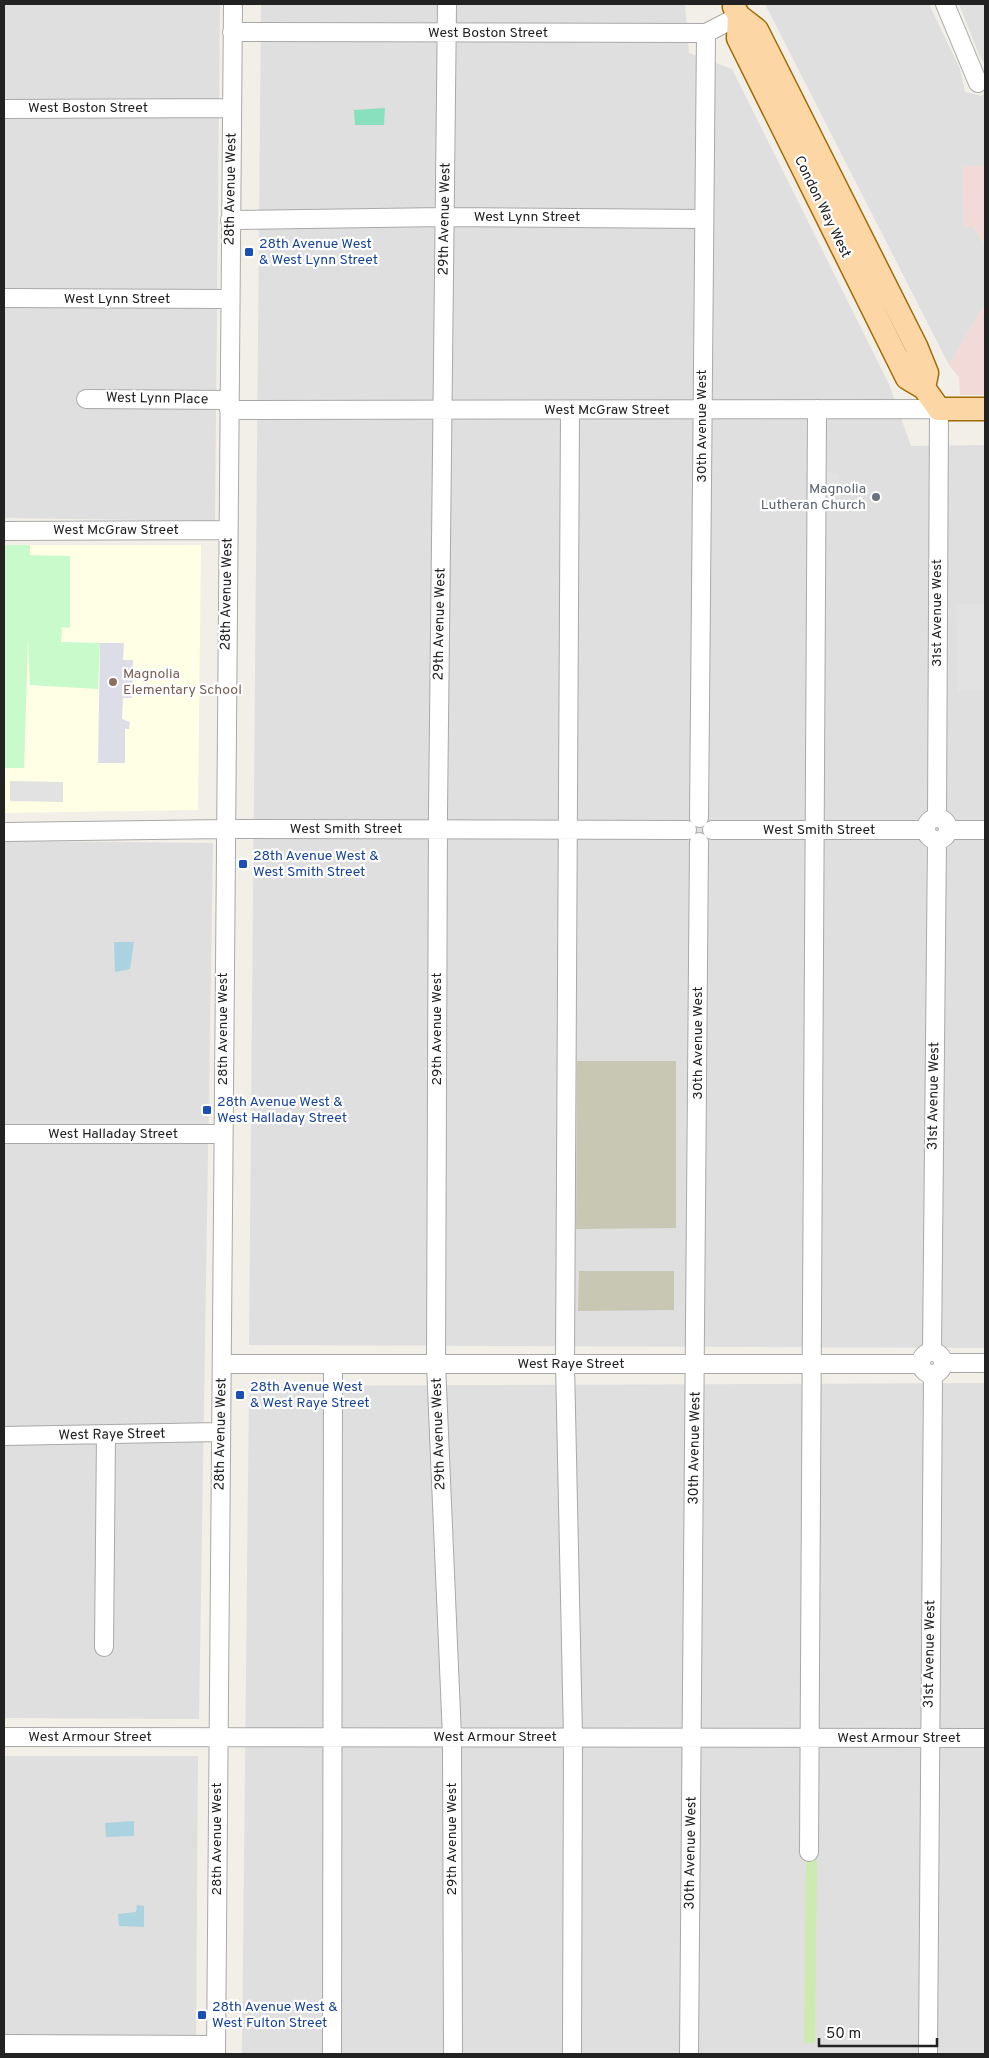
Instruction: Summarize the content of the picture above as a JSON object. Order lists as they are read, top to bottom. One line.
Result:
{"streets":{"main road":["Condon Way West","West McGraw Street"],"street":["West Boston Street","28th Avenue West","West Lynn Street","29th Avenue West","West Lynn Place","30th Avenue West","31st Avenue West","West Smith Street","West Halladay Street","West Raye Street","West Armour Street"]},"crossings":[["West Boston Street","28th Avenue West"],["West Boston Street","Condon Way West"],["West Boston Street","29th Avenue West"],["West Boston Street","30th Avenue West"],["28th Avenue West","West Lynn Street"],["28th Avenue West","West Lynn Place"],["28th Avenue West","West McGraw Street"],["28th Avenue West","West Smith Street"],["28th Avenue West","West Halladay Street"],["28th Avenue West","West Raye Street"],["28th Avenue West","West Armour Street"],["Condon Way West","West McGraw Street"],["Condon Way West","31st Avenue West"],["West Lynn Street","29th Avenue West"],["West Lynn Street","30th Avenue West"],["29th Avenue West","West McGraw Street"],["29th Avenue West","West Smith Street"],["29th Avenue West","West Raye Street"],["29th Avenue West","West Armour Street"],["West Lynn Place","West McGraw Street"],["West McGraw Street","30th Avenue West"],["West McGraw Street","31st Avenue West"],["30th Avenue West","West Smith Street"],["30th Avenue West","West Raye Street"],["30th Avenue West","West Armour Street"],["31st Avenue West","West Smith Street"],["31st Avenue West","West Raye Street"],["31st Avenue West","West Armour Street"]],"places":{"transit":["28th Avenue West & West Lynn Street","28th Avenue West & West Smith Street","28th Avenue West & West Halladay Street","28th Avenue West & West Raye Street","28th Avenue West & West Fulton Street"],"other":["Magnolia Lutheran Church","Magnolia Elementary School"]},"scale_bar":"50 m"}
